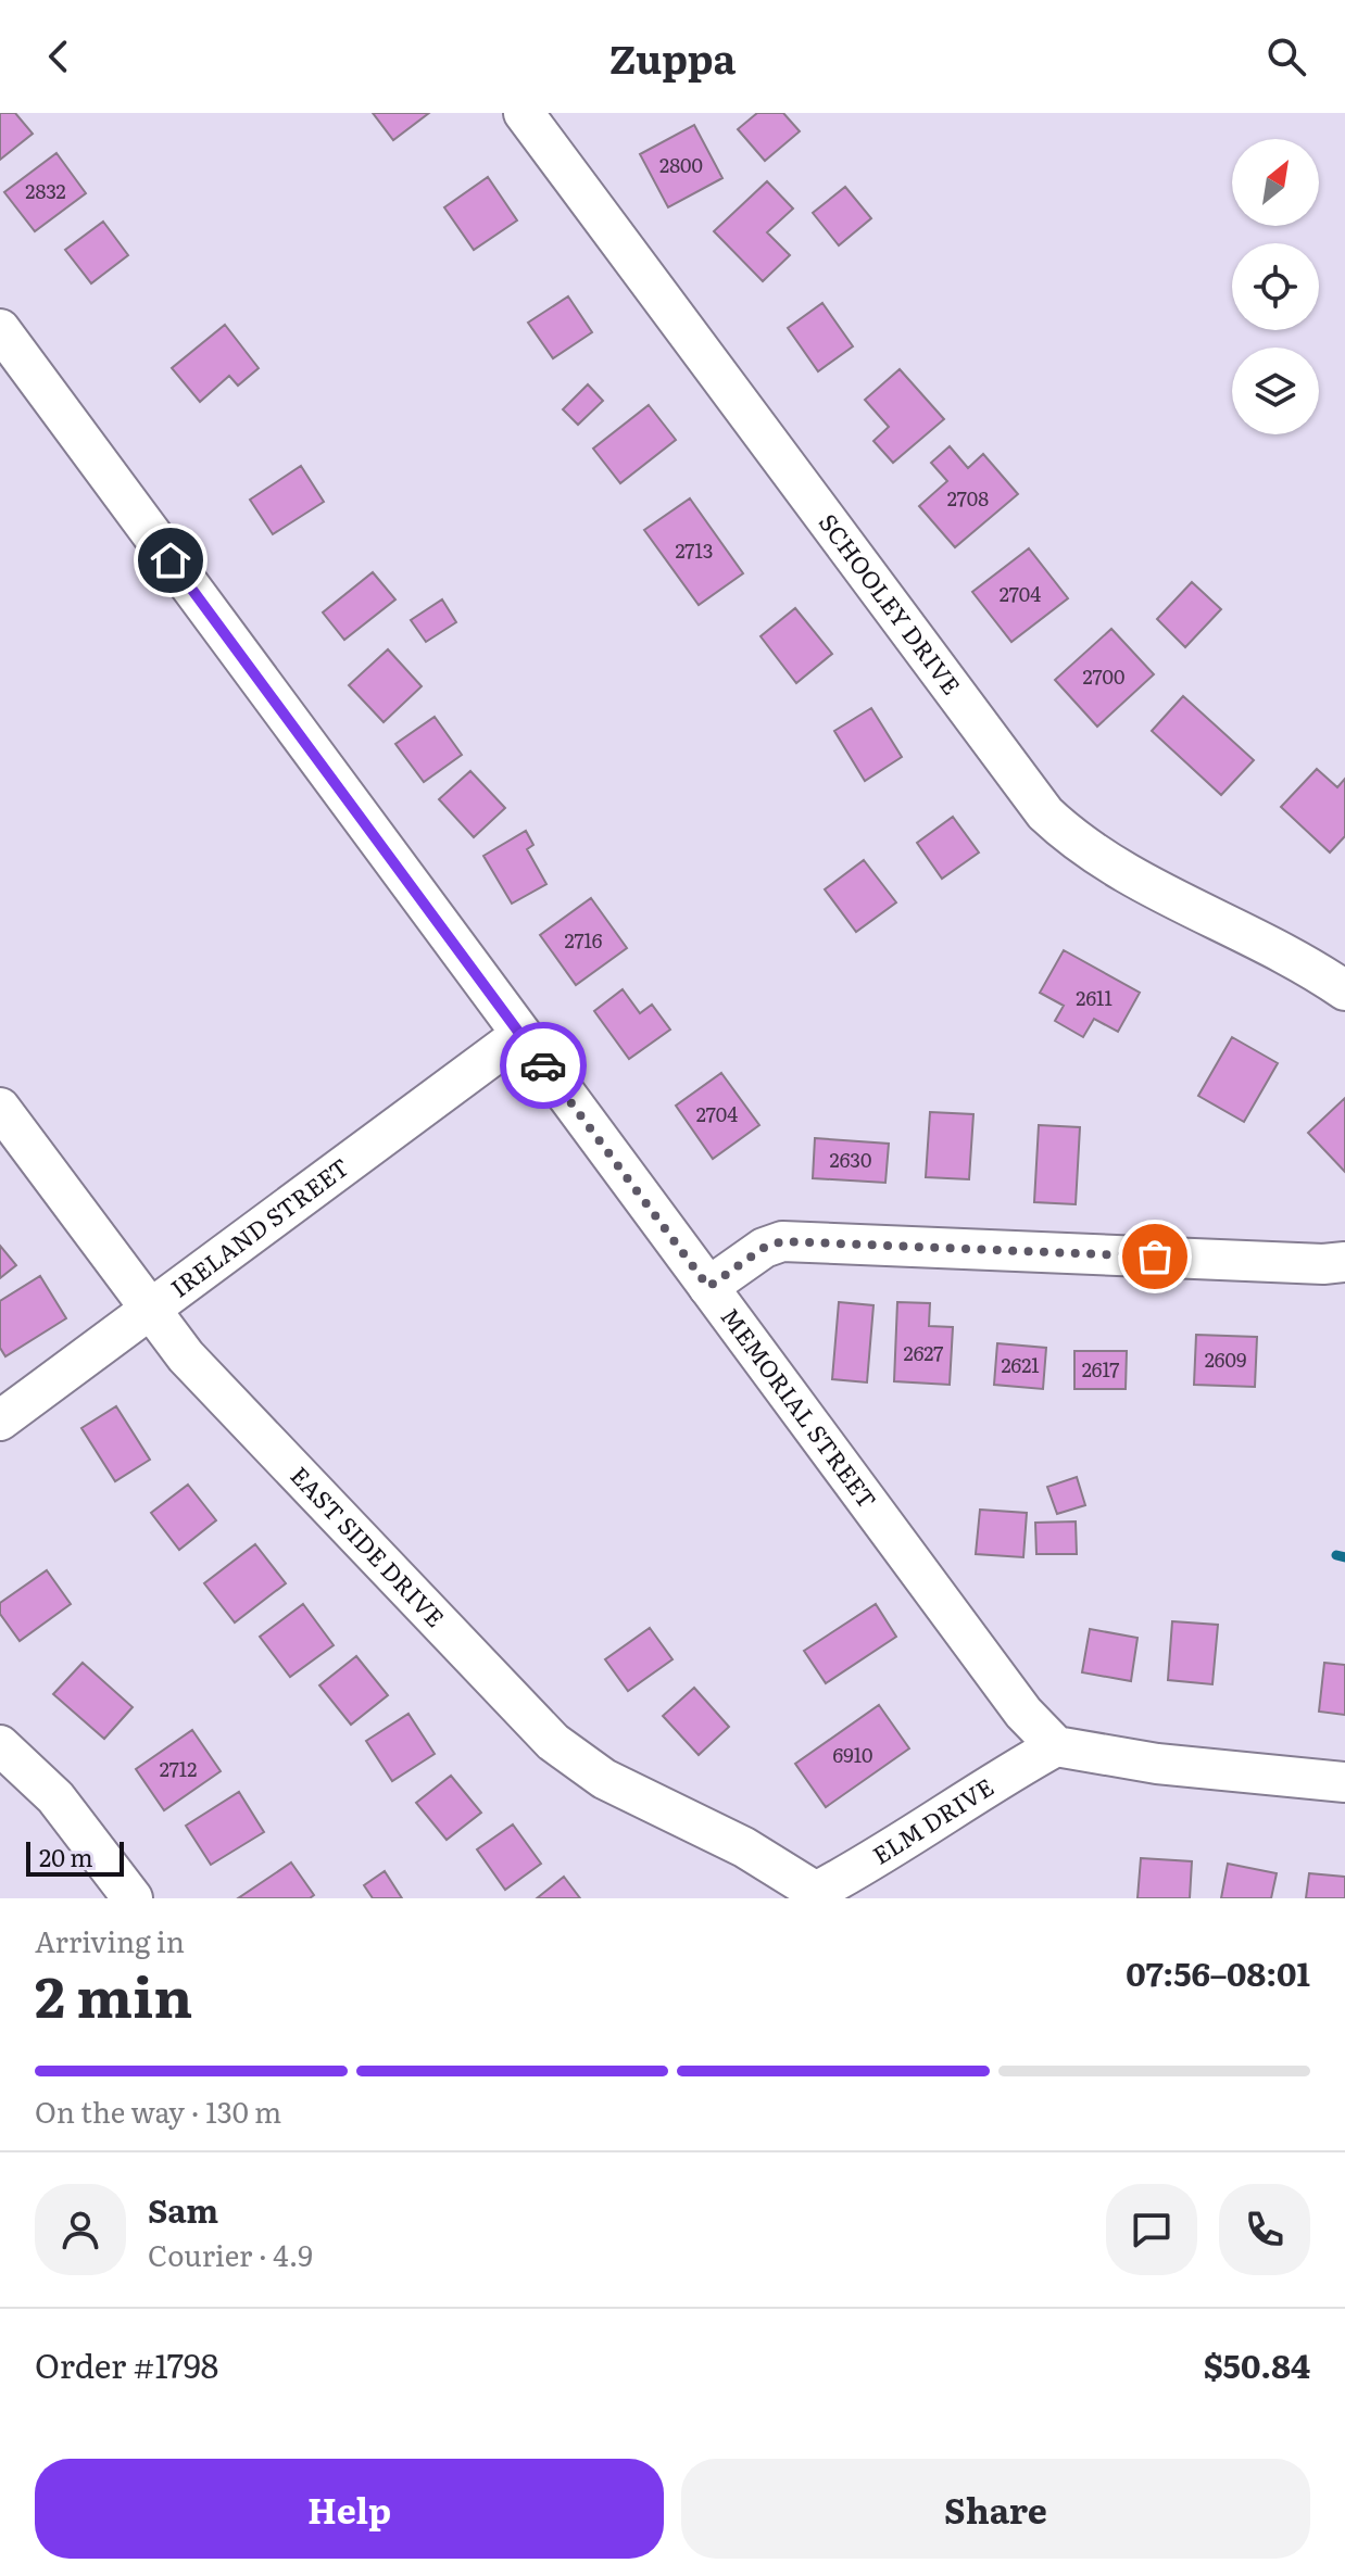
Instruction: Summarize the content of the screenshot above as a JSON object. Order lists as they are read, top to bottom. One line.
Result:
{"streets":{"street":["SCHOOLEY DRIVE","IRELAND STREET","MEMORIAL STREET","EAST SIDE DRIVE","ELM DRIVE"]},"crossings":[["IRELAND STREET","MEMORIAL STREET"],["IRELAND STREET","EAST SIDE DRIVE"],["MEMORIAL STREET","ELM DRIVE"],["EAST SIDE DRIVE","ELM DRIVE"]],"house_numbers":["2800","2832","2708","2713","2704","2700","2716","2611","2704","2630","2627","2609","2621","2617","6910","2712"],"scale_bar":"20 m","north":"top right","page":{"header":"Zuppa","scale":"20 m","heading":["2 min","Arriving in","07:56–08:01"],"panel":["Sam","Courier · 4.9","Order #1798","$50.84"],"bar":"On the way · 130 m","buttons":["Help","Share"]}}
